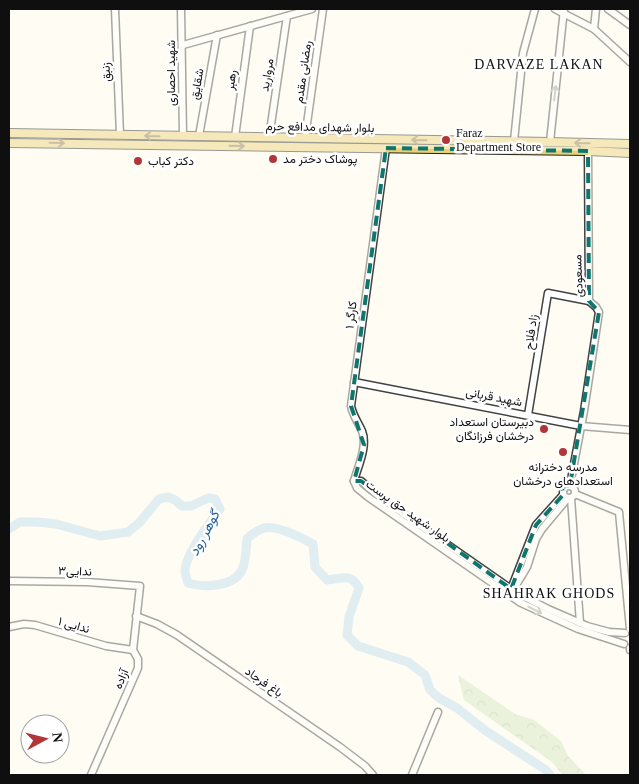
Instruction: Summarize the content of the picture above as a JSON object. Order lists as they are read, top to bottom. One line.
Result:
{"streets":{"main road":["بلوار شهدای مدافع حرم"],"street":["زنبق","رمضانی مقدم","شهید احصاری","مروارید","رهبر","شقایق","مسعودی","کارگر ۱","زاد فلاح","شهید قربانی","بلوار شهید حق پرست","ندایی۳","ندایی ۱","آزاده","باغ فرجاد"]},"crossings":[["زنبق","بلوار شهدای مدافع حرم"],["رمضانی مقدم","بلوار شهدای مدافع حرم"],["شهید احصاری","بلوار شهدای مدافع حرم"],["مروارید","بلوار شهدای مدافع حرم"],["رهبر","بلوار شهدای مدافع حرم"],["شقایق","بلوار شهدای مدافع حرم"],["بلوار شهدای مدافع حرم","مسعودی"],["بلوار شهدای مدافع حرم","کارگر ۱"],["مسعودی","زاد فلاح"],["مسعودی","شهید قربانی"],["کارگر ۱","شهید قربانی"],["کارگر ۱","بلوار شهید حق پرست"],["زاد فلاح","شهید قربانی"],["ندایی۳","آزاده"],["ندایی ۱","آزاده"],["آزاده","باغ فرجاد"]],"districts":["DARVAZE LAKAN","SHAHRAK GHODS"],"water":["گوهر رود"],"places":["Faraz Department Store","پوشاک دختر مد","دکتر کباب","دبیرستان استعداد درخشان فرزانگان","مدرسه دخترانه استعدادهای درخشان"],"north":"right"}
